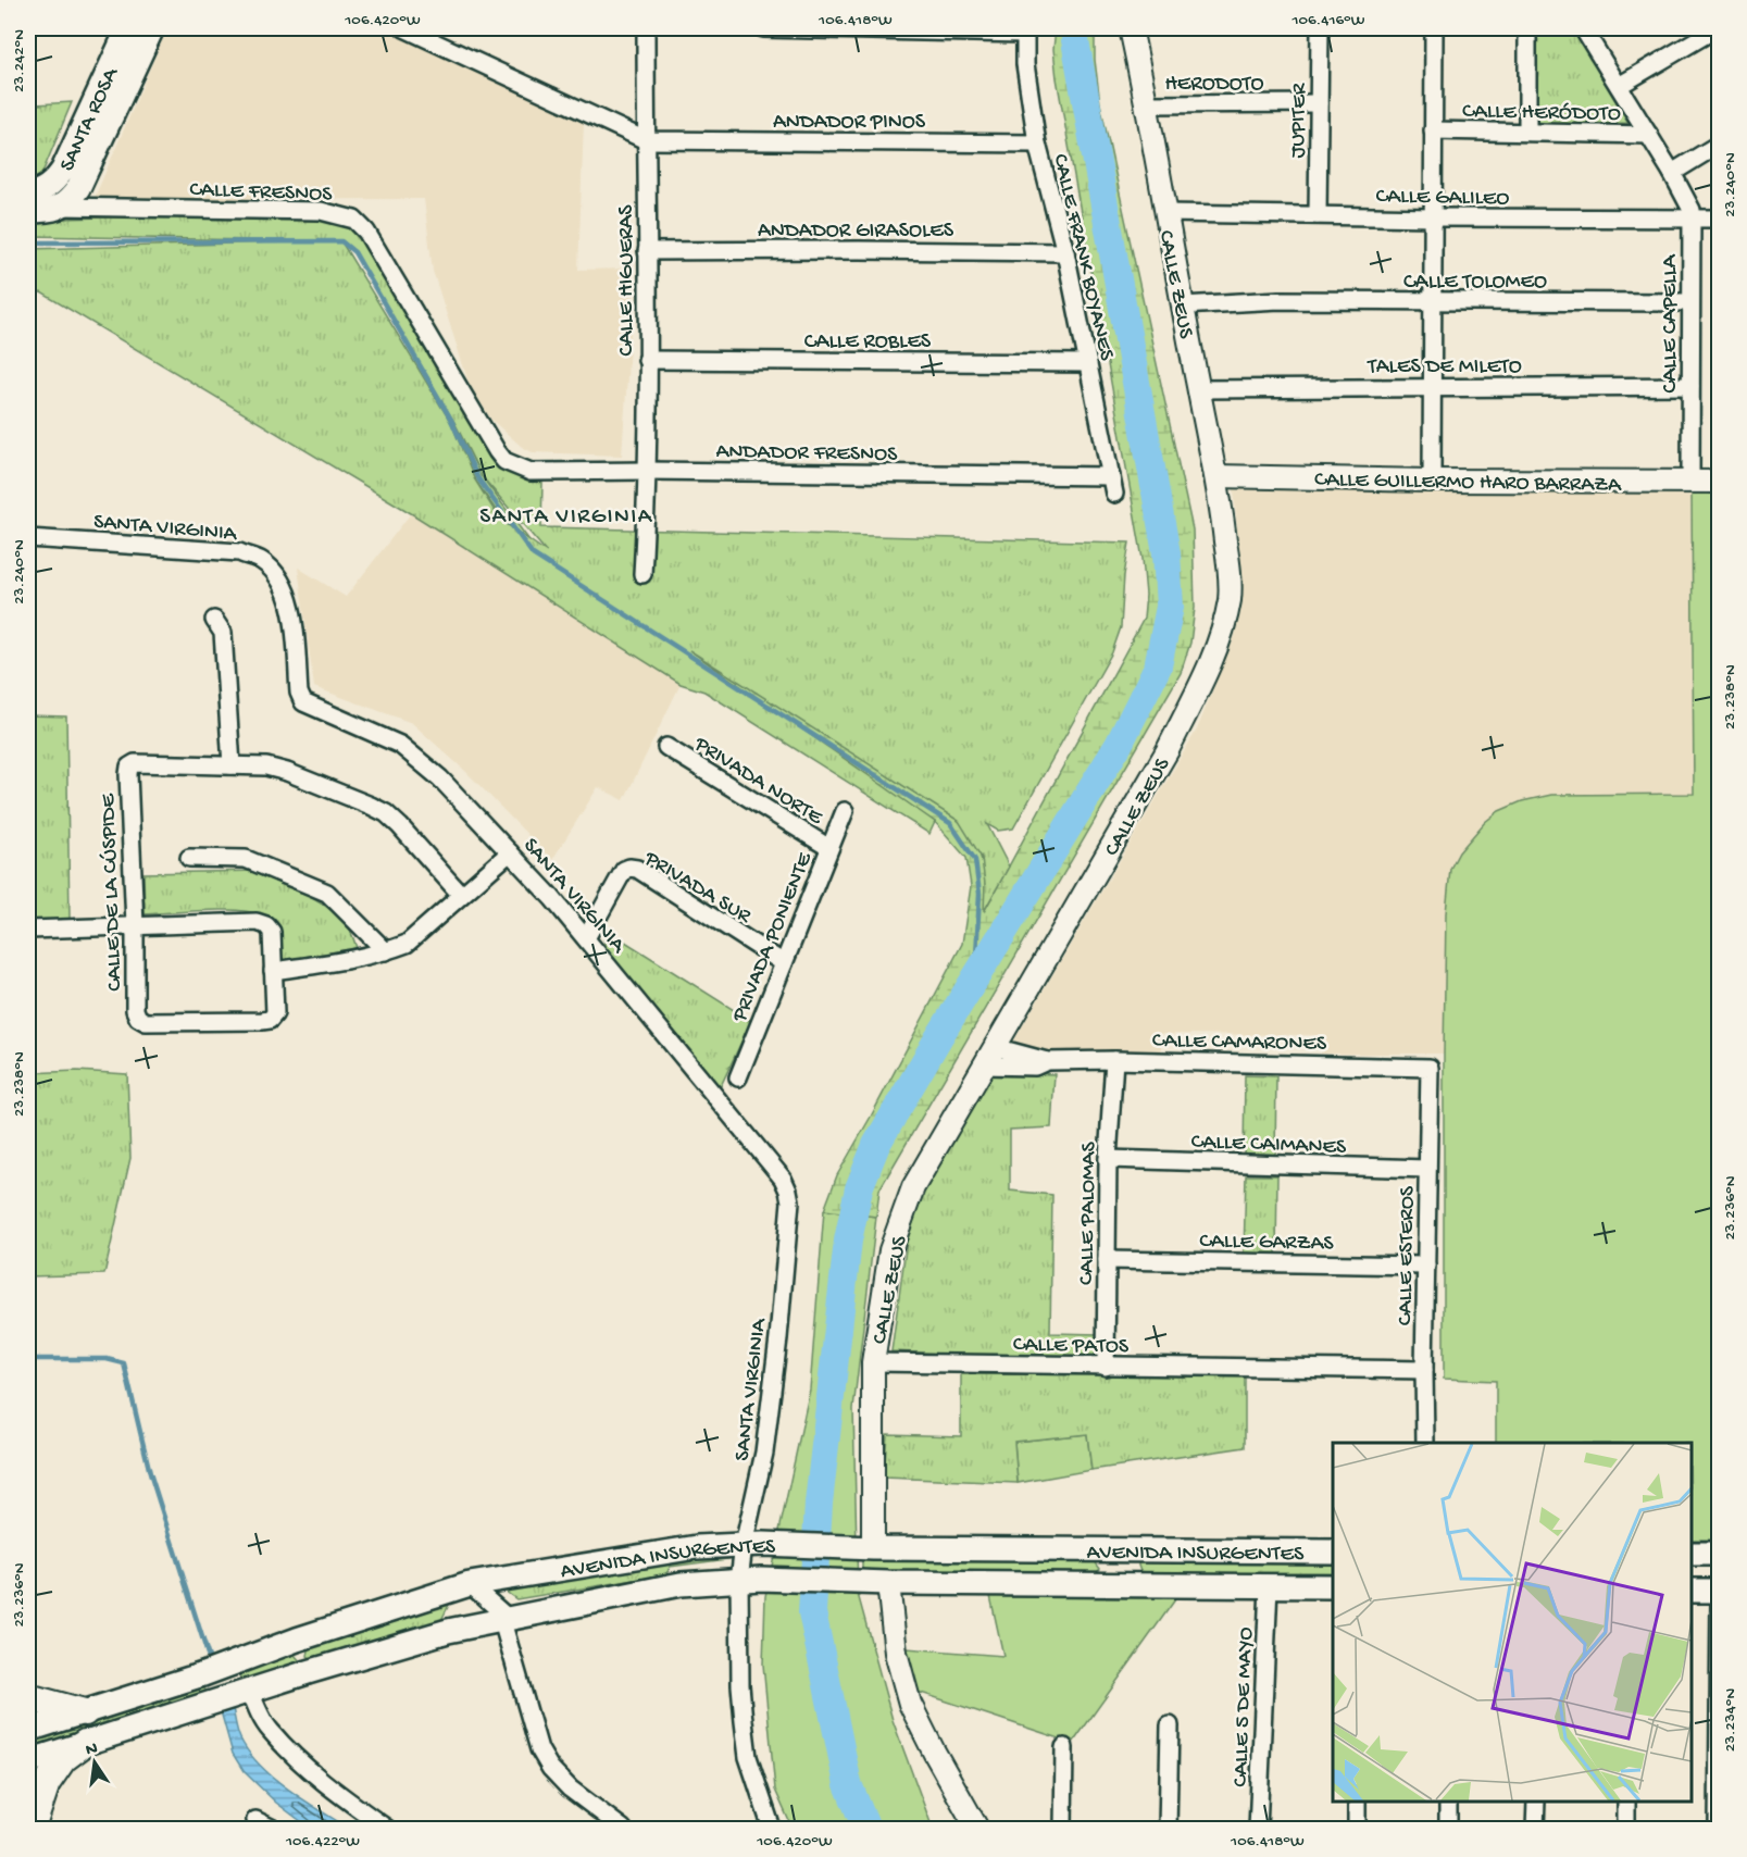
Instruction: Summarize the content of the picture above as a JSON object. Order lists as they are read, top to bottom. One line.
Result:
{"streets":{"main road":["SANTA ROSA","AVENIDA INSURGENTES"],"street":["HERODOTO","CALLE HERÓDOTO","ANDADOR PINOS","JUPITER","CALLE FRESNOS","CALLE GALILEO","ANDADOR GIRASOLES","CALLE FRANK BOYANES","CALLE TOLOMEO","CALLE HIGUERAS","CALLE ZEUS","CALLE CAPELLA","CALLE ROBLES","TALES DE MILETO","ANDADOR FRESNOS","CALLE GUILLERMO HARO BARRAZA","SANTA VIRGINIA","PRIVADA NORTE","PRIVADA SUR","CALLE DE LA CÚSPIDE","PRIVADA PONIENTE","CALLE CAMARONES","CALLE CAIMANES","CALLE PALOMAS","CALLE GARZAS","CALLE ESTEROS","CALLE PATOS","CALLE 5 DE MAYO"]},"crossings":[["HERODOTO","JUPITER"],["HERODOTO","CALLE ZEUS"],["CALLE HERÓDOTO","CALLE CAPELLA"],["ANDADOR PINOS","CALLE FRANK BOYANES"],["ANDADOR PINOS","CALLE HIGUERAS"],["JUPITER","CALLE GALILEO"],["CALLE FRESNOS","ANDADOR FRESNOS"],["CALLE GALILEO","CALLE ZEUS"],["CALLE GALILEO","CALLE CAPELLA"],["ANDADOR GIRASOLES","CALLE FRANK BOYANES"],["ANDADOR GIRASOLES","CALLE HIGUERAS"],["CALLE FRANK BOYANES","CALLE ROBLES"],["CALLE FRANK BOYANES","ANDADOR FRESNOS"],["CALLE TOLOMEO","CALLE ZEUS"],["CALLE TOLOMEO","CALLE CAPELLA"],["CALLE HIGUERAS","CALLE ROBLES"],["CALLE HIGUERAS","ANDADOR FRESNOS"],["CALLE ZEUS","TALES DE MILETO"],["CALLE ZEUS","CALLE GUILLERMO HARO BARRAZA"],["CALLE ZEUS","CALLE CAMARONES"],["CALLE ZEUS","CALLE PATOS"],["CALLE ZEUS","AVENIDA INSURGENTES"],["CALLE CAPELLA","TALES DE MILETO"],["CALLE CAPELLA","CALLE GUILLERMO HARO BARRAZA"],["SANTA VIRGINIA","PRIVADA SUR"],["SANTA VIRGINIA","AVENIDA INSURGENTES"],["PRIVADA NORTE","PRIVADA PONIENTE"],["PRIVADA SUR","PRIVADA PONIENTE"],["CALLE CAMARONES","CALLE PALOMAS"],["CALLE CAMARONES","CALLE ESTEROS"],["CALLE CAIMANES","CALLE PALOMAS"],["CALLE CAIMANES","CALLE ESTEROS"],["CALLE PALOMAS","CALLE GARZAS"],["CALLE PALOMAS","CALLE PATOS"],["CALLE GARZAS","CALLE ESTEROS"],["CALLE ESTEROS","CALLE PATOS"],["AVENIDA INSURGENTES","CALLE 5 DE MAYO"]],"districts":["SANTA VIRGINIA"],"north":"top","coordinates":["106.420°W","106.418°W","106.416°W","23.242°N","23.240°N","23.238°N","23.236°N","23.234°N","106.422°W"]}
